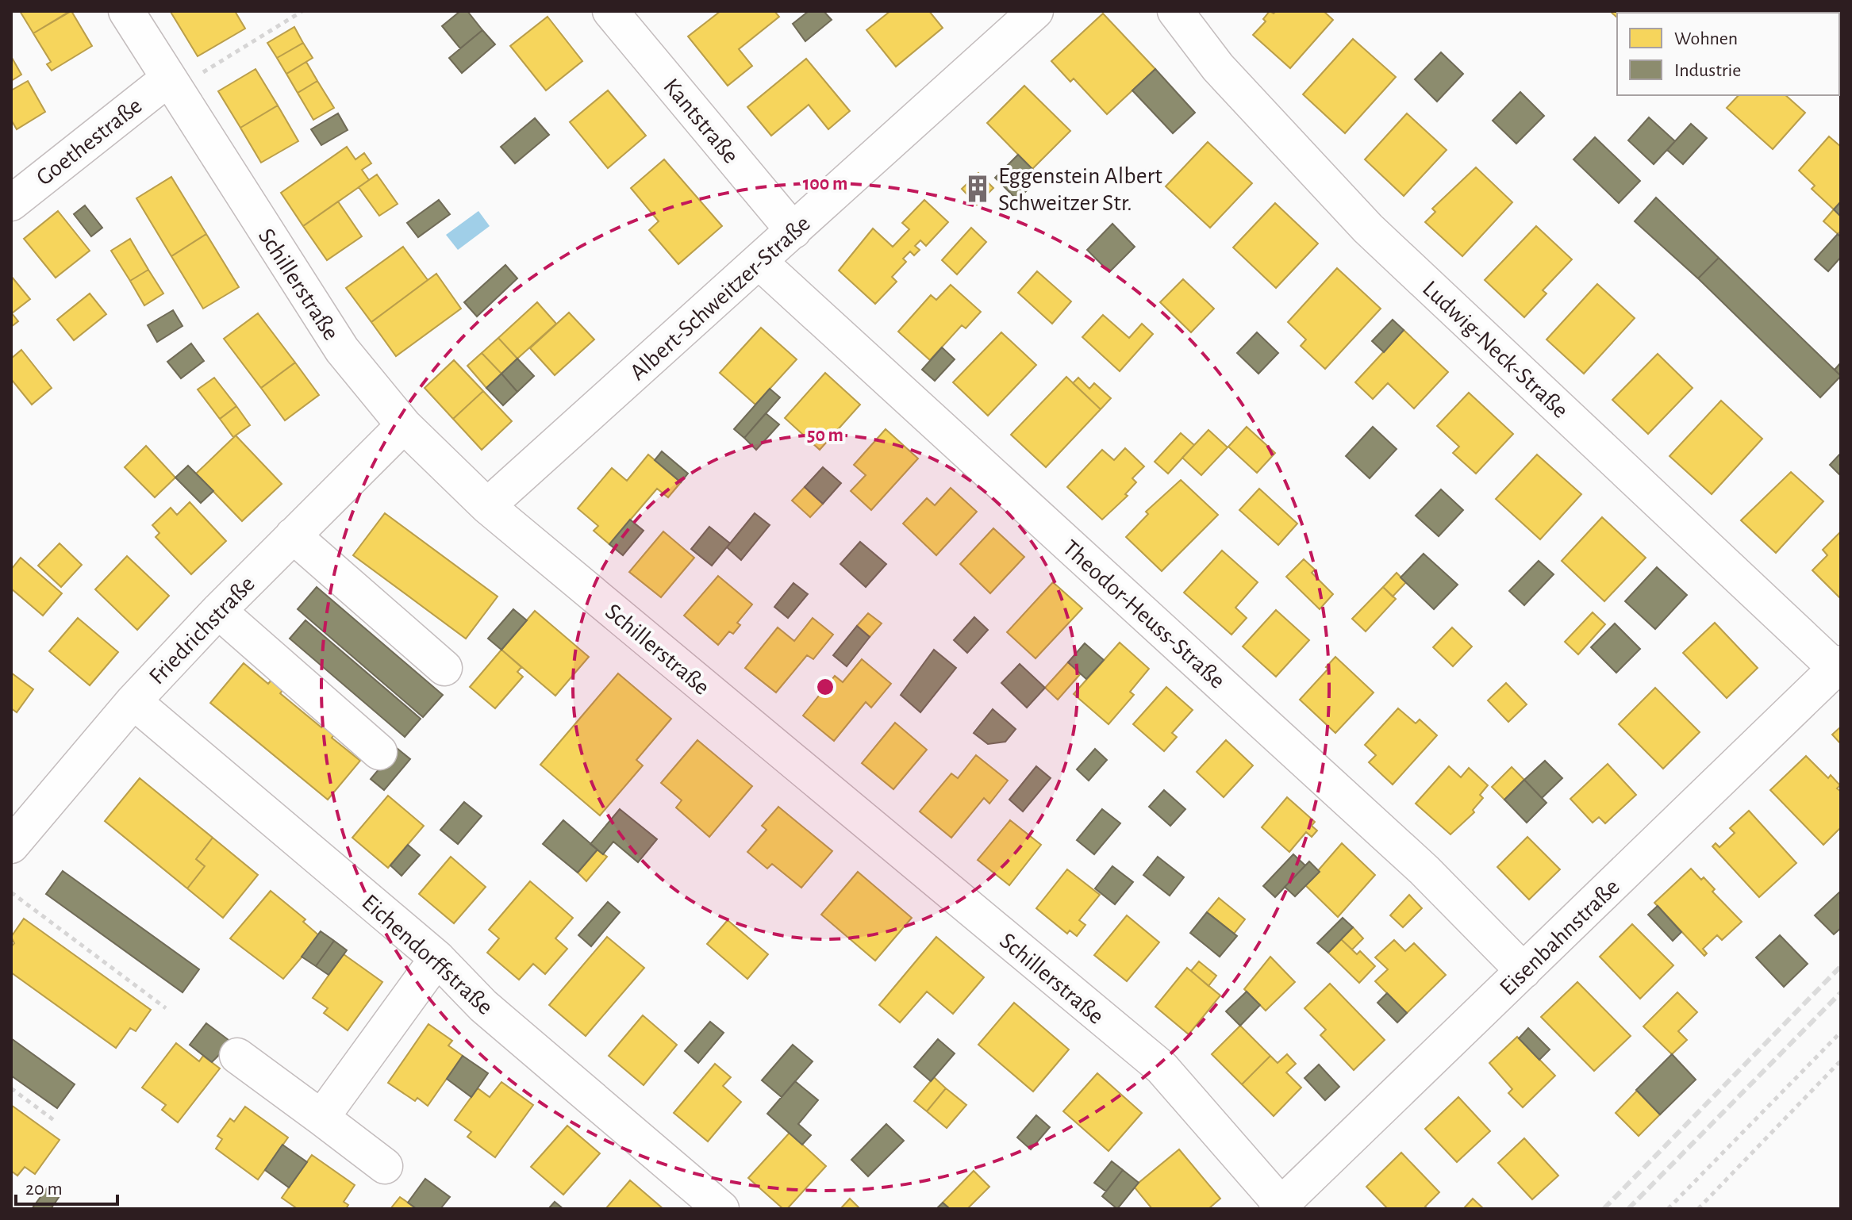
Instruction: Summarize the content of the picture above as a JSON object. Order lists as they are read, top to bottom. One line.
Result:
{"streets":{"street":["Kantstraße","Goethestraße","Schillerstraße","Albert-Schweitzer-Straße","Ludwig-Neck-Straße","Theodor-Heuss-Straße","Friedrichstraße","Eisenbahnstraße","Eichendorffstraße"]},"crossings":[["Kantstraße","Albert-Schweitzer-Straße"],["Goethestraße","Schillerstraße"],["Schillerstraße","Albert-Schweitzer-Straße"],["Schillerstraße","Friedrichstraße"],["Schillerstraße","Eisenbahnstraße"],["Albert-Schweitzer-Straße","Theodor-Heuss-Straße"],["Ludwig-Neck-Straße","Eisenbahnstraße"],["Theodor-Heuss-Straße","Eisenbahnstraße"],["Friedrichstraße","Eichendorffstraße"]],"places":{"building":["Eggenstein Albert Schweitzer Str."]},"legend":["Wohnen","Industrie"],"scale_bar":"20 m","rings":["100 m","50 m"]}
